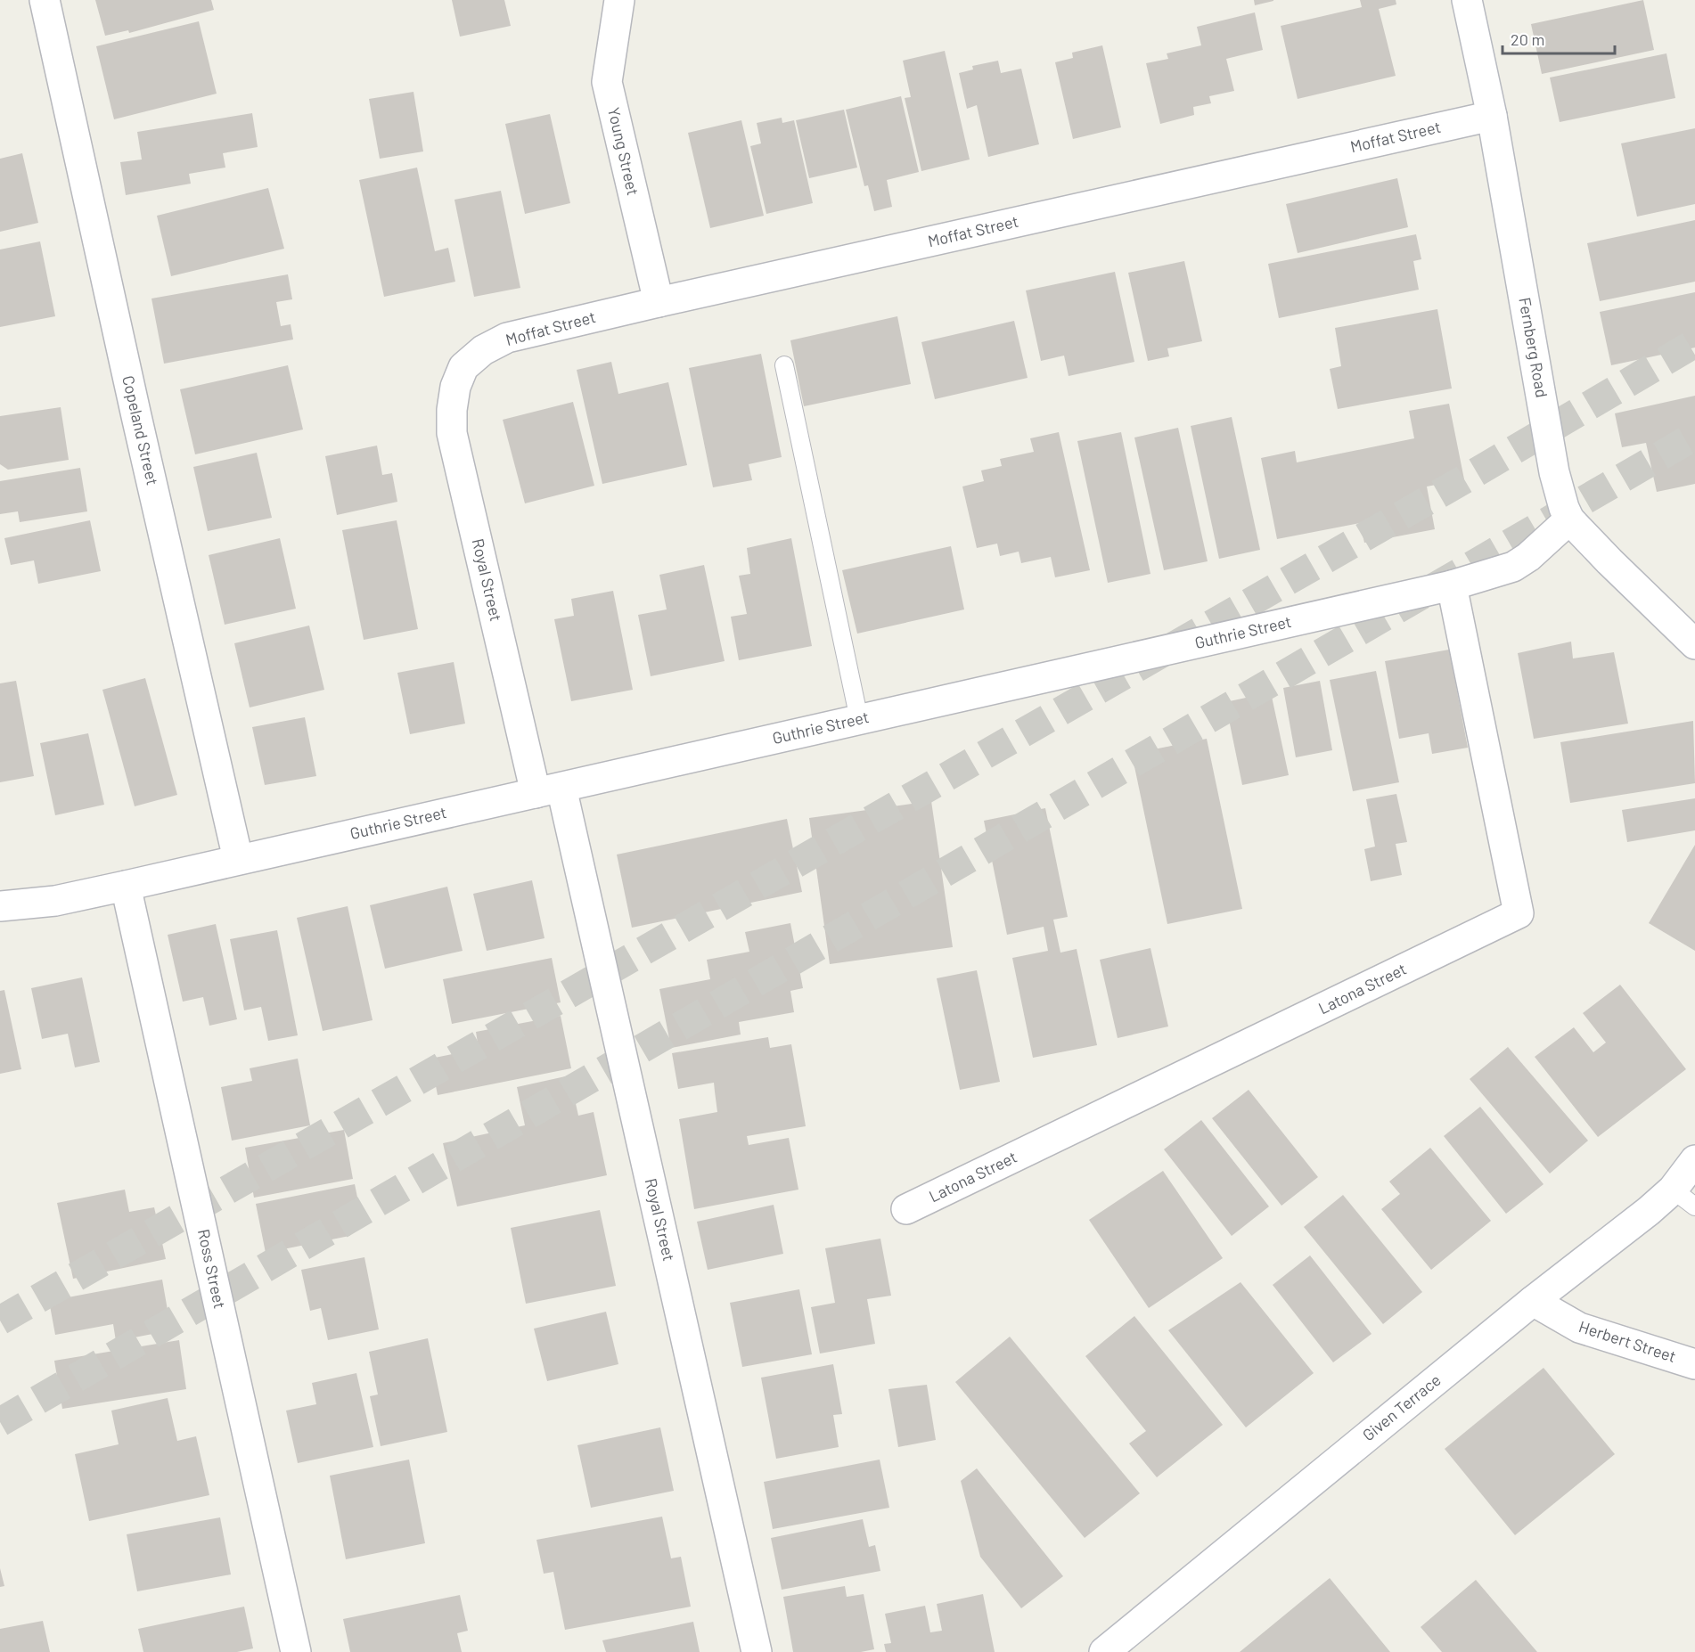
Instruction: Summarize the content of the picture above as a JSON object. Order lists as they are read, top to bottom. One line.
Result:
{"streets":{"street":["Moffat Street","Young Street","Fernberg Road","Copeland Street","Royal Street","Guthrie Street","Latona Street","Ross Street","Herbert Street","Given Terrace"]},"crossings":[["Moffat Street","Young Street"],["Moffat Street","Fernberg Road"],["Moffat Street","Royal Street"],["Fernberg Road","Guthrie Street"],["Copeland Street","Guthrie Street"],["Royal Street","Guthrie Street"],["Guthrie Street","Latona Street"],["Guthrie Street","Ross Street"],["Herbert Street","Given Terrace"]],"scale_bar":"20 m"}
